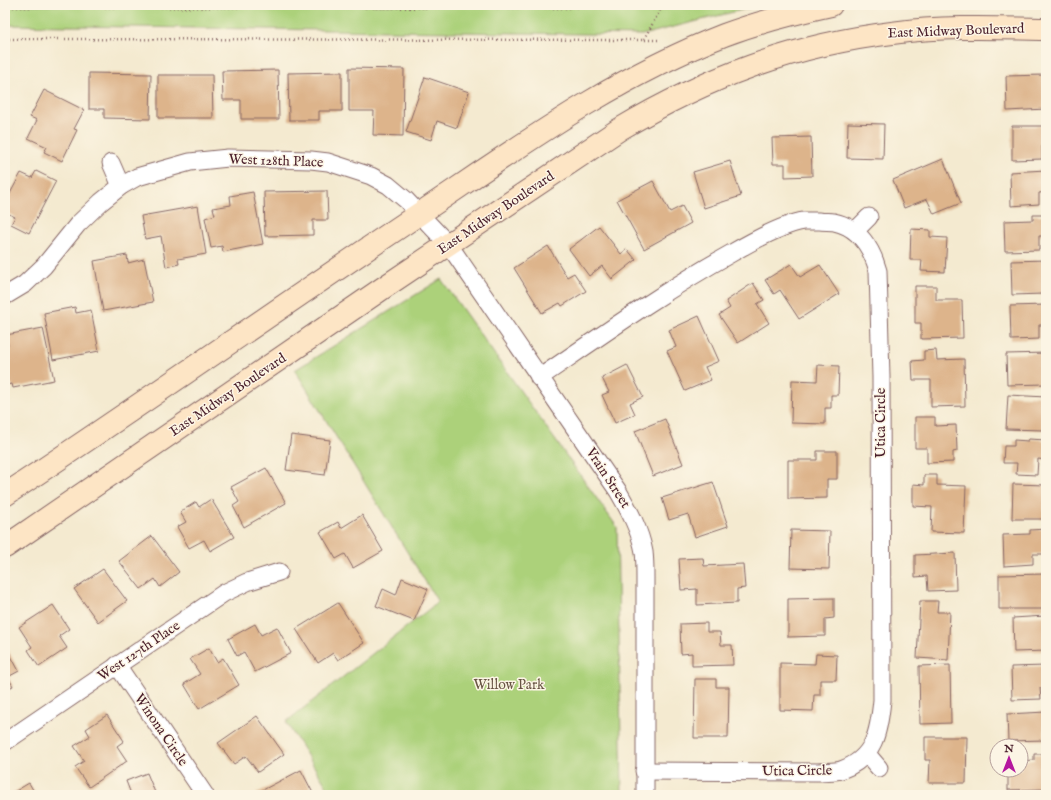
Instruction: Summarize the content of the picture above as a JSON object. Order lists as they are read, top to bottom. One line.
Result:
{"streets":{"main road":["East Midway Boulevard"],"street":["West 128th Place","Utica Circle","Vrain Street","West 127th Place","Winona Circle"]},"crossings":[["East Midway Boulevard","Vrain Street"],["West 128th Place","Vrain Street"],["Utica Circle","Vrain Street"],["West 127th Place","Winona Circle"]],"parks":["Willow Park"],"north":"top"}
